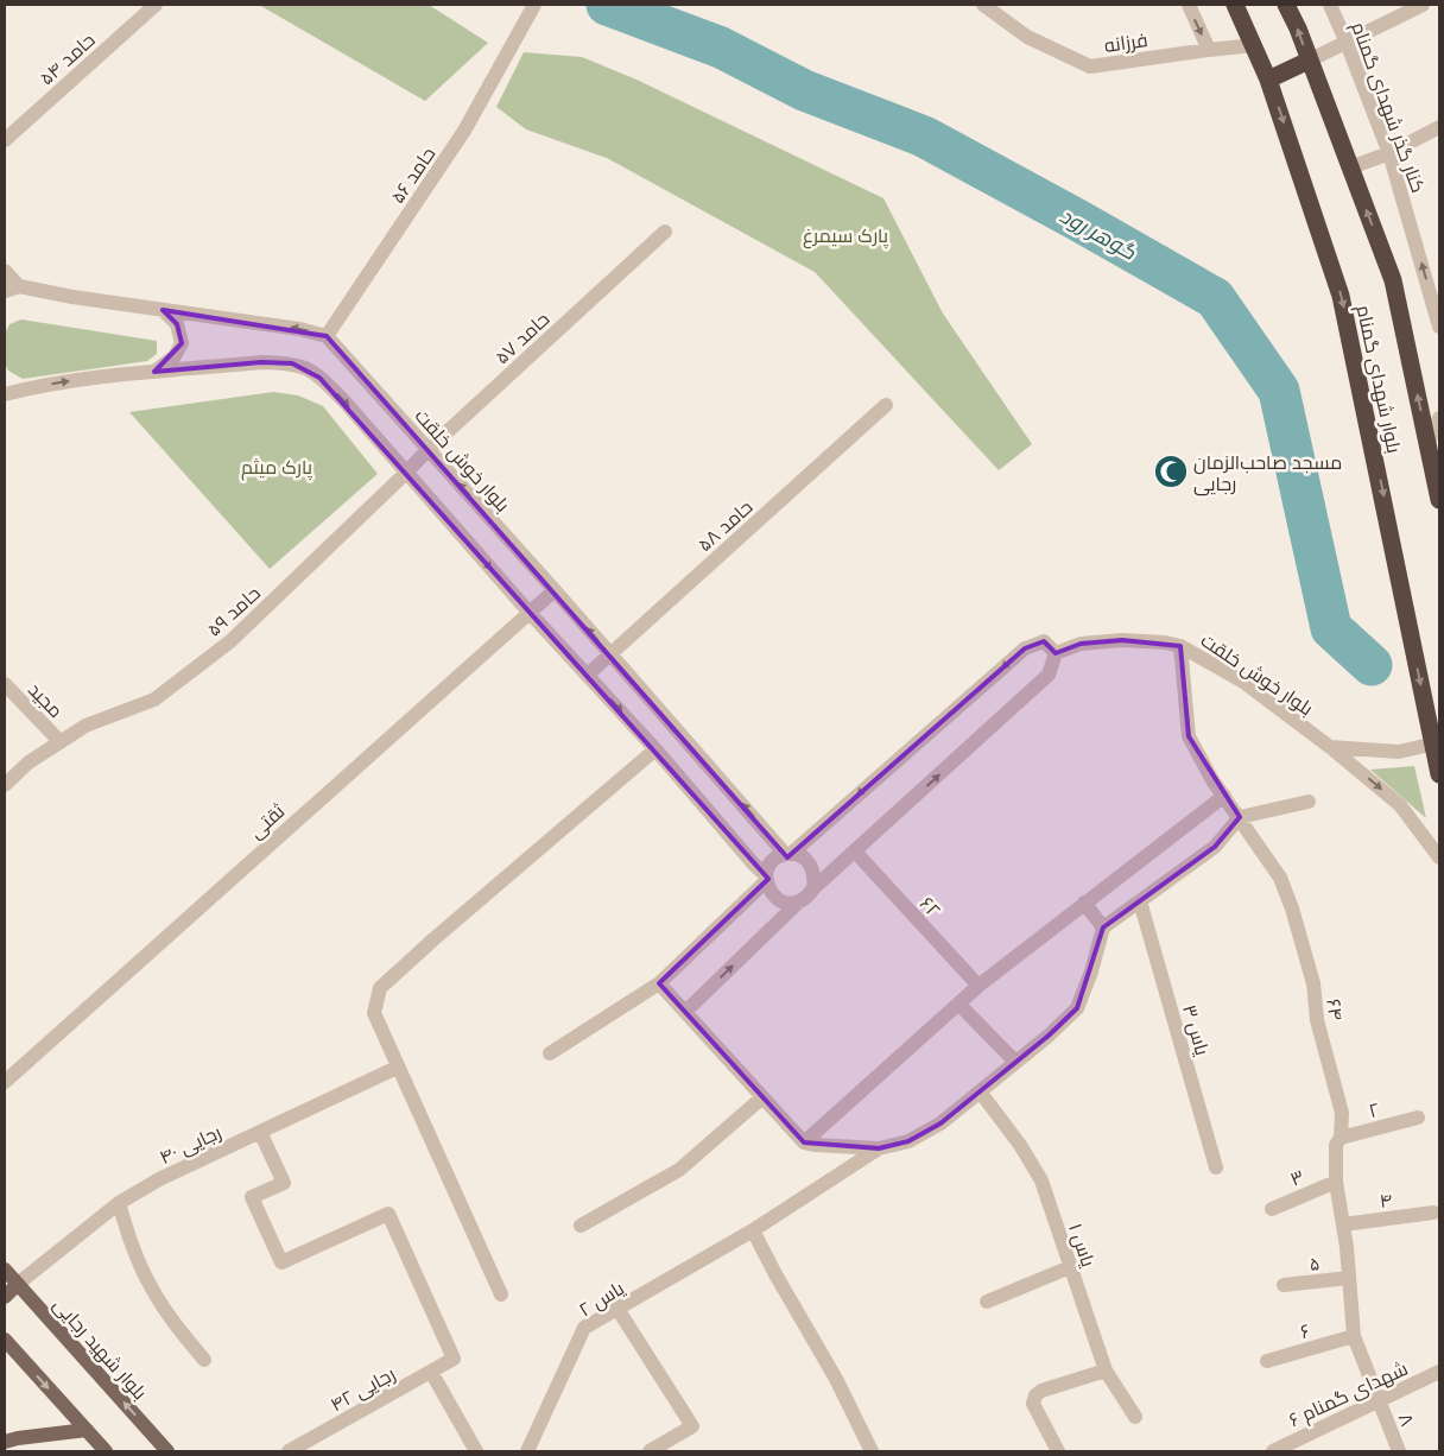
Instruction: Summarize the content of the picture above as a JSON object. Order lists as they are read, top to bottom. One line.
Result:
{"streets":{"highway":["بلوار شهدای گمنام"],"main road":["بلوار شهید رجایی"],"street":["فرزانه","حامد ۵۴","کنار گذر شهدای گمنام","حامد ۵۶","حامد ۵۷","بلوار خوش خلقت","حامد ۵۸","حامد ۵۹","مجید","ثقتی","۶۲","۶۴","یاس ۳","۲","رجایی ۴۰","۳","۴","یاس ۱","۵","یاس ۲","۶","رجایی ۴۲","شهدای گمنام ۶","۸"]},"crossings":[["فرزانه","بلوار شهدای گمنام"],["حامد ۵۶","بلوار خوش خلقت"],["حامد ۵۷","بلوار خوش خلقت"],["حامد ۵۷","حامد ۵۹"],["بلوار خوش خلقت","حامد ۵۸"],["بلوار خوش خلقت","ثقتی"],["بلوار خوش خلقت","۶۴"],["حامد ۵۹","مجید"],["۶۴","۲"],["۶۴","۳"],["۶۴","۴"],["۶۴","۵"],["۶۴","۶"],["۶۴","شهدای گمنام ۶"],["۶۴","۸"],["رجایی ۴۰","بلوار شهید رجایی"],["رجایی ۴۰","رجایی ۴۲"],["شهدای گمنام ۶","۸"]],"one_way":["کنار گذر شهدای گمنام"],"water":["گوهر رود"],"parks":["پارک سیمرغ","پارک میثم"],"places":{"mosque":["مسجد صاحب‌الزمان رجایی"]}}
